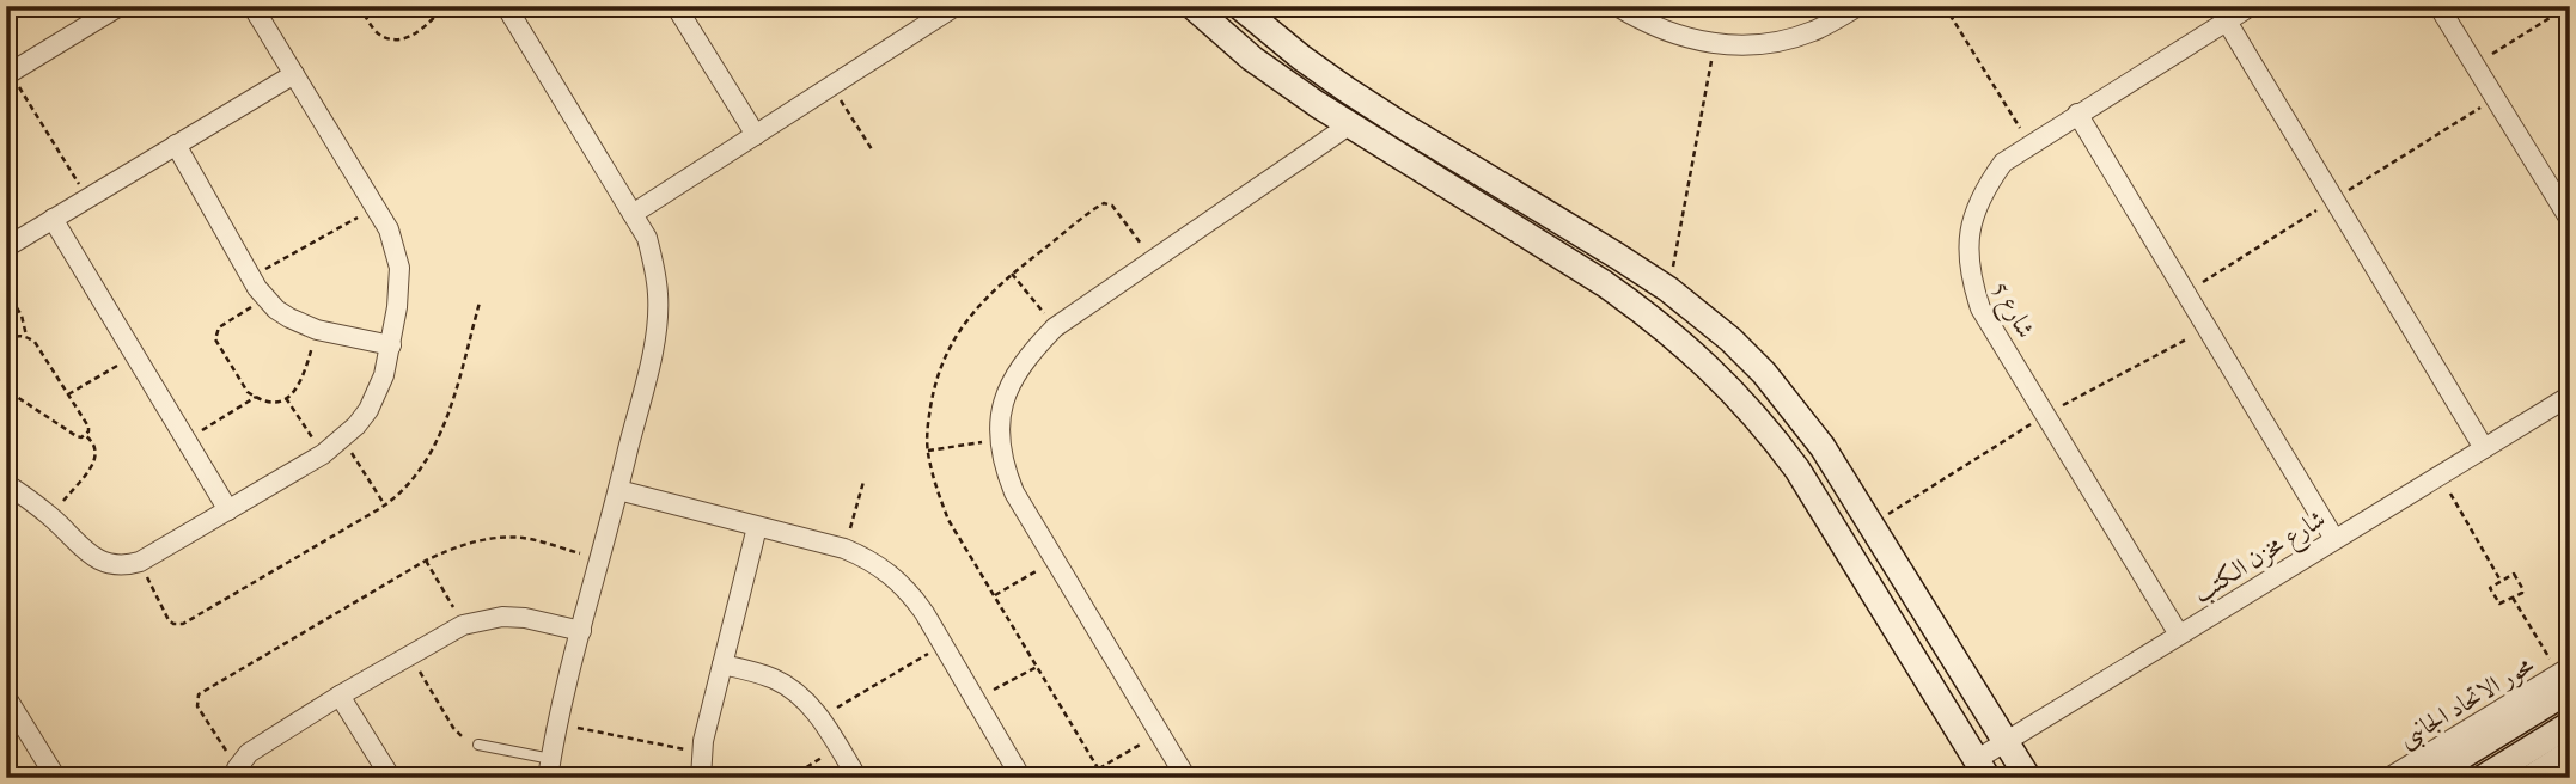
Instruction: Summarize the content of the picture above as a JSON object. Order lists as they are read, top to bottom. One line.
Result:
{"streets":{"street":["شارع 5","شارع مخزن الكتب","محور الاتحاد الجانبى"]},"crossings":[["شارع 5","شارع مخزن الكتب"]]}
